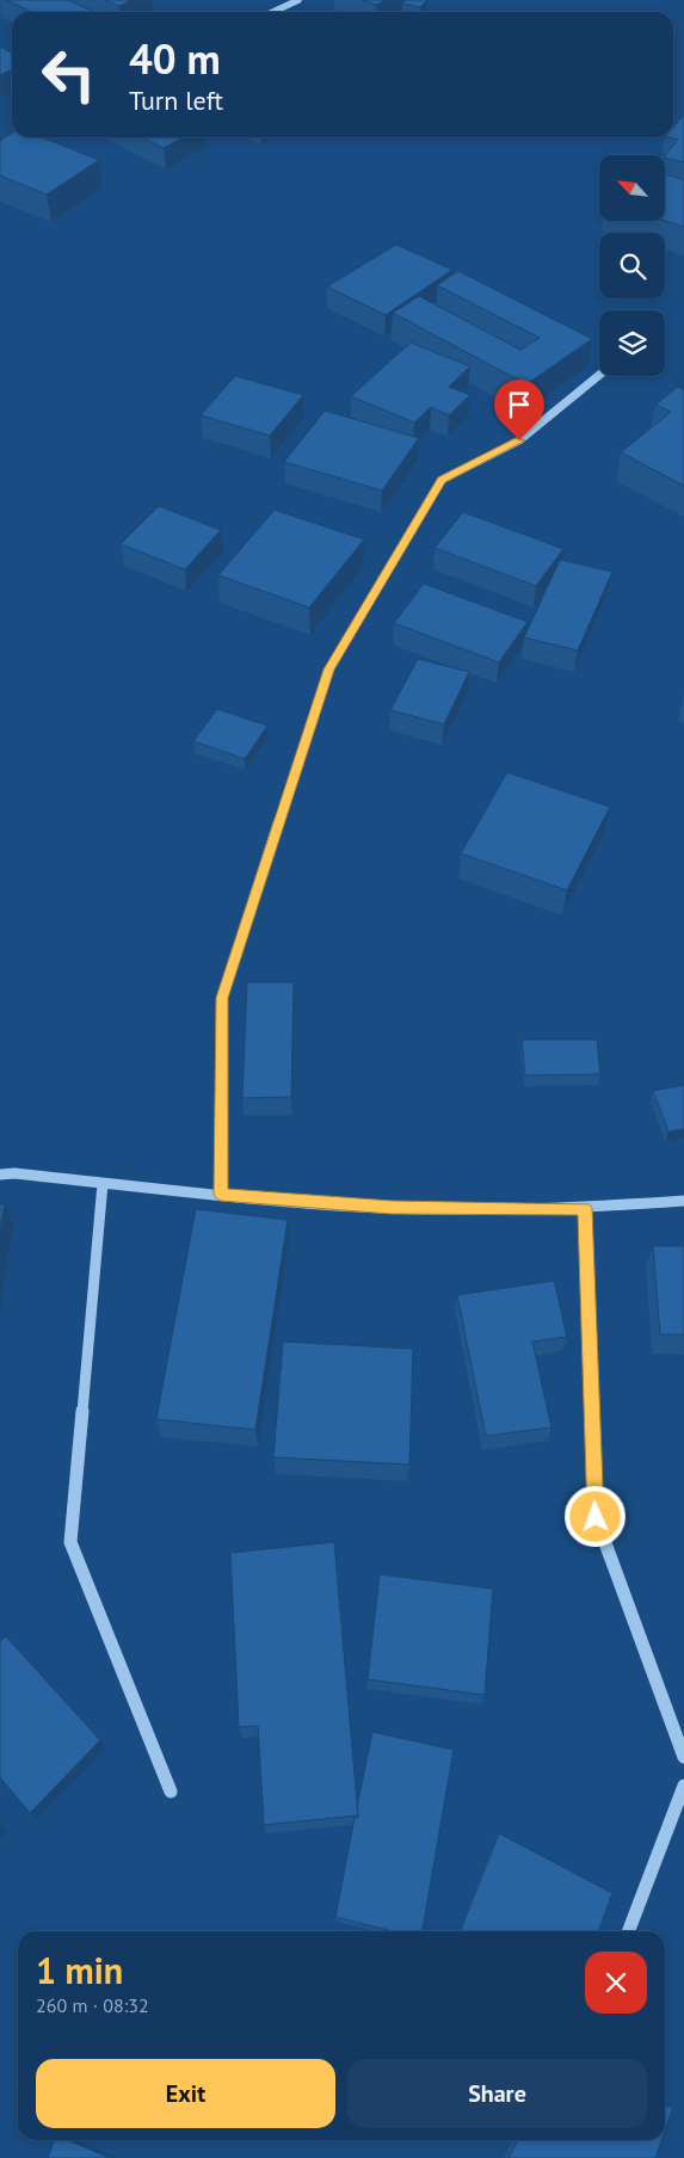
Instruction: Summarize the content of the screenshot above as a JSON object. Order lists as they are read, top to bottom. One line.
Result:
{"north":"top left","page":{"turn":["40 m","Turn left"],"heading":["1 min","260 m · 08:32"],"buttons":["Exit","Share"]}}
